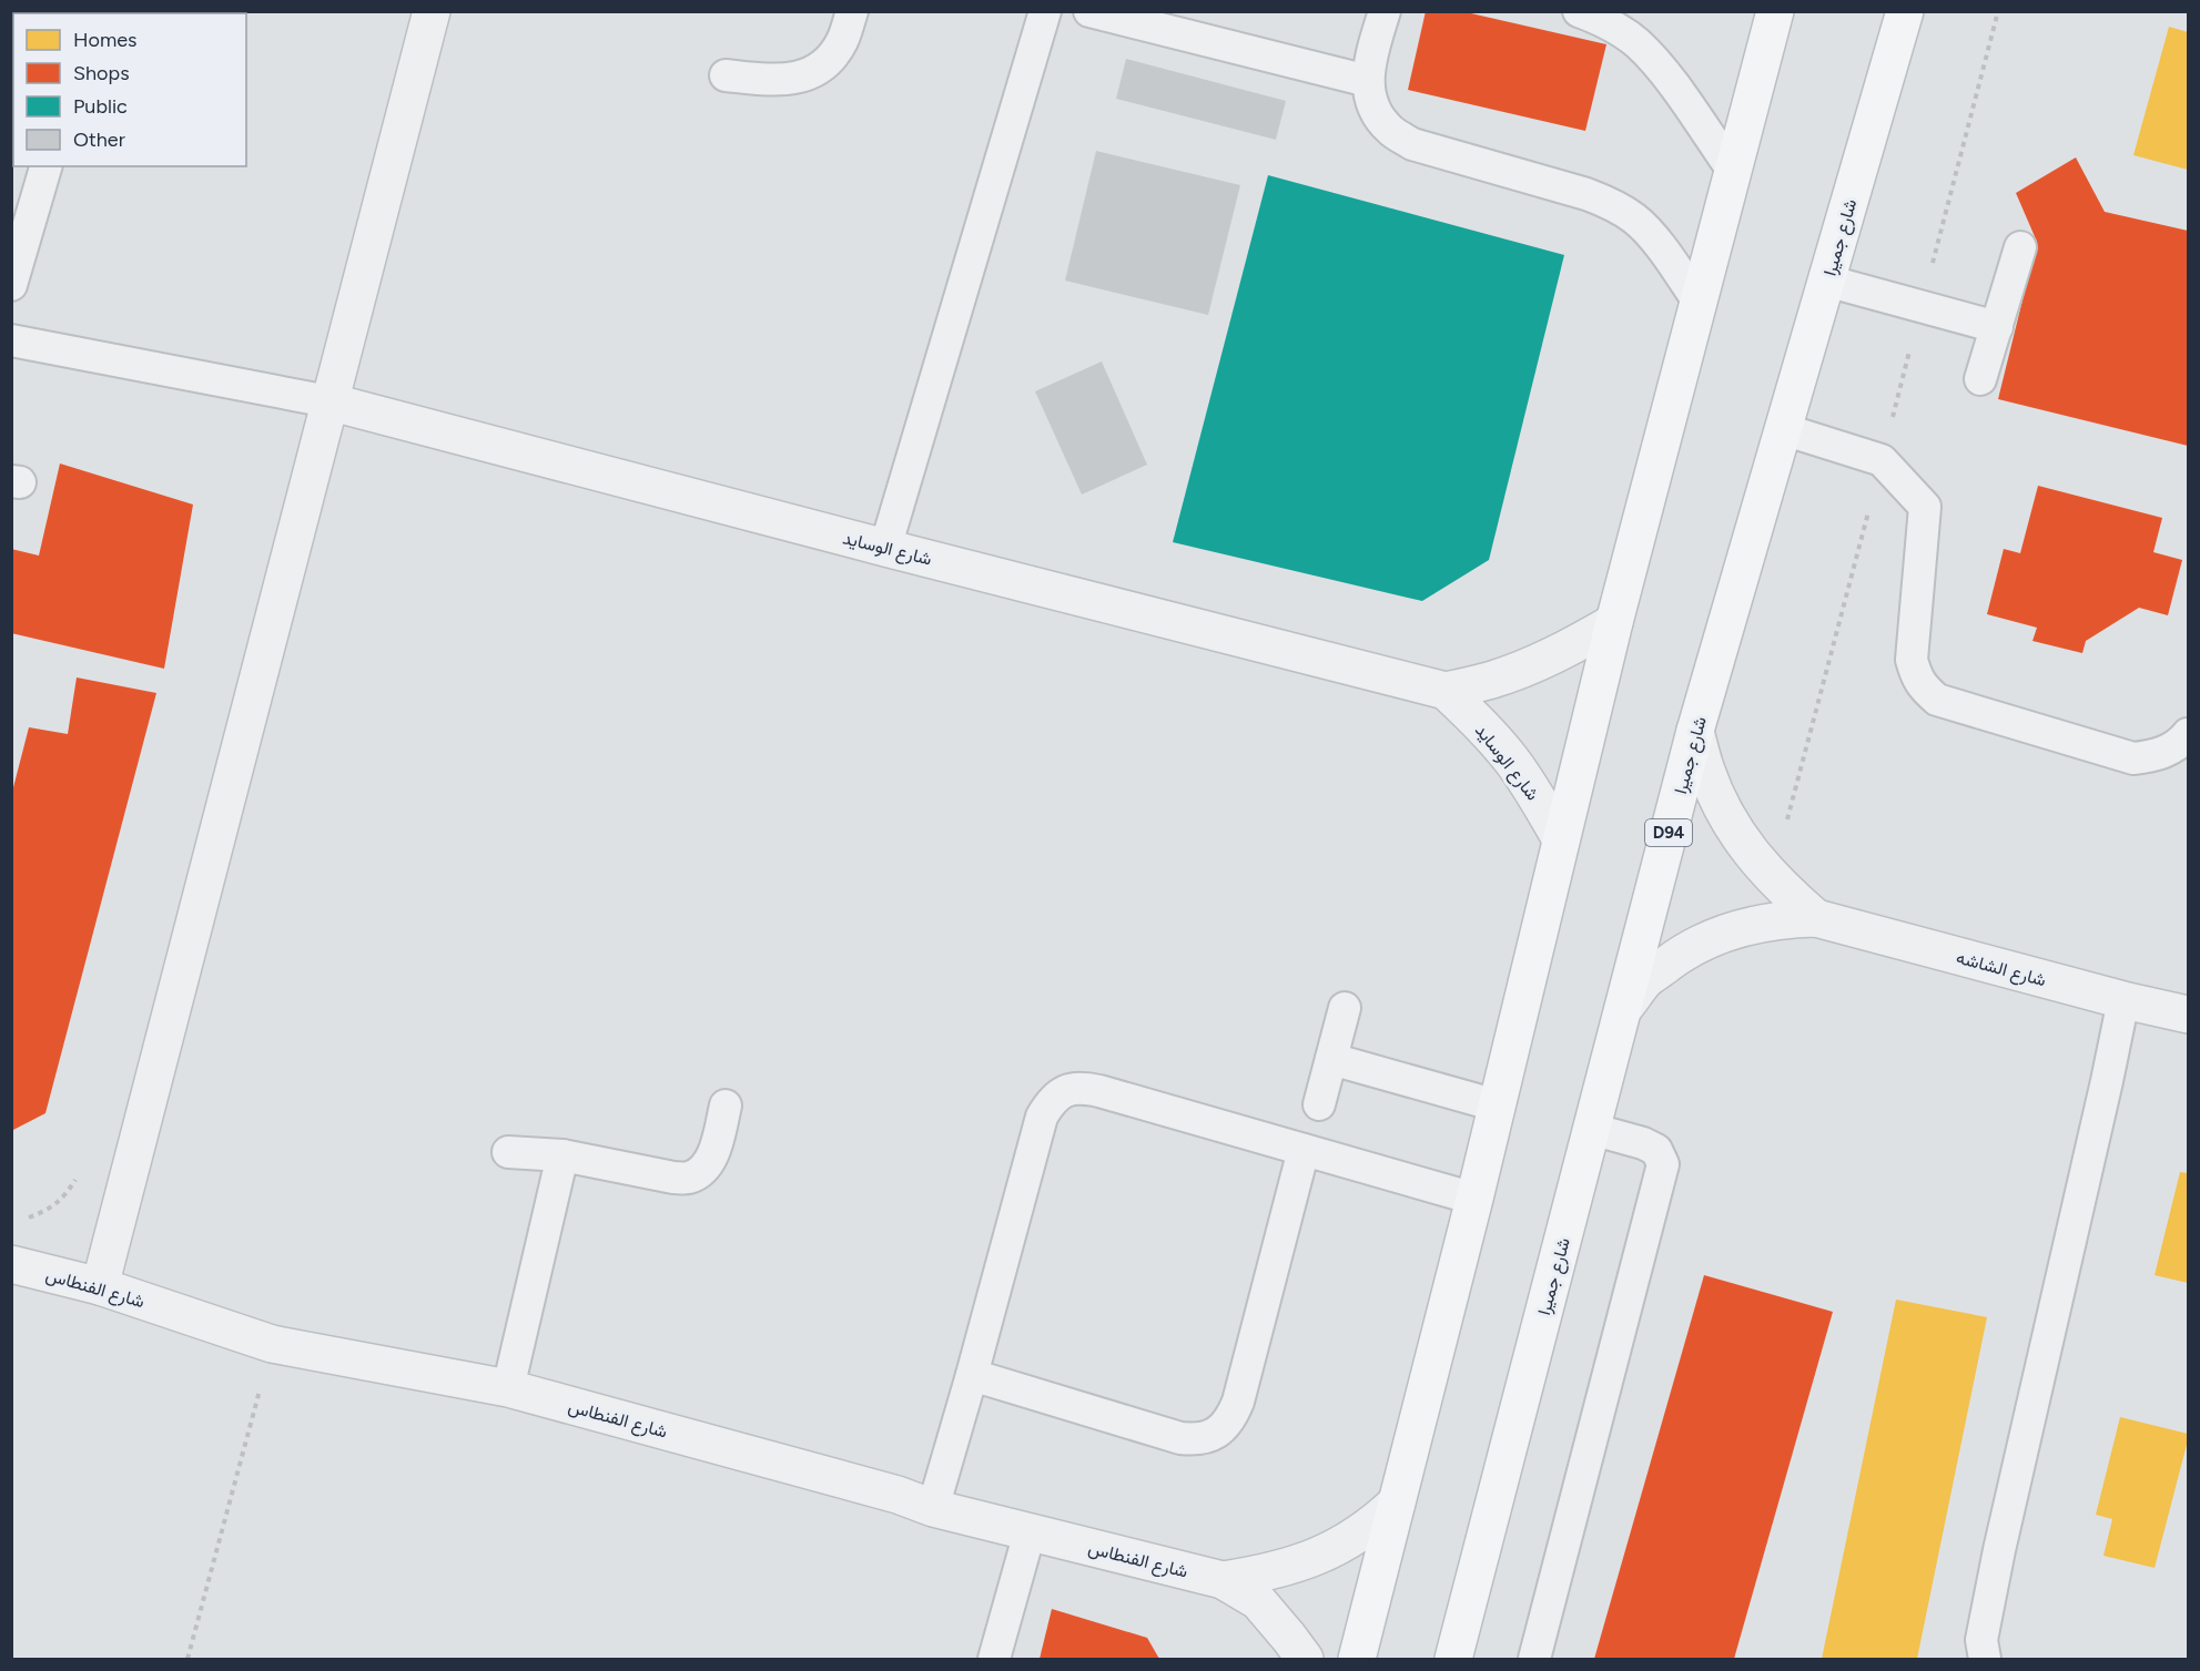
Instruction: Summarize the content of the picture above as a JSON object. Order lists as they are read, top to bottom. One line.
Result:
{"streets":{"main road":["شارع جميرا","D94"],"street":["شارع الوسايد","شارع الشاشه","شارع الفنطاس"]},"crossings":[["شارع جميرا","شارع الشاشه"]],"legend":["Homes","Shops","Public","Other"]}
